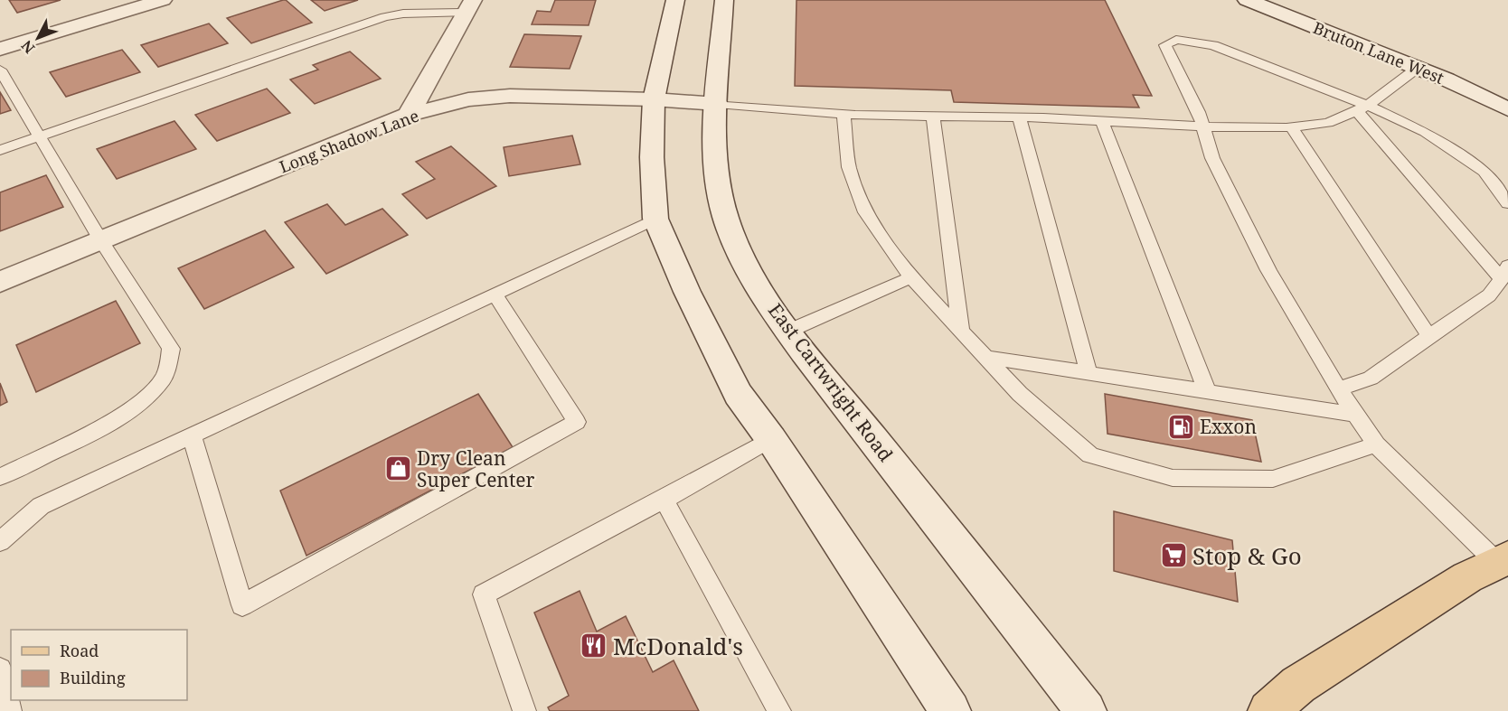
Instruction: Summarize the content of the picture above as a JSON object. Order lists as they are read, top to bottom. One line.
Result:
{"streets":{"main road":["Bruton Lane West","Long Shadow Lane","East Cartwright Road"]},"crossings":[["Long Shadow Lane","East Cartwright Road"]],"places":{"fuel station":["Exxon"],"shop":["Dry Clean Super Center"],"supermarket":["Stop & Go"],"restaurant":["McDonald's"]},"legend":["Road","Building"],"north":"bottom left"}
